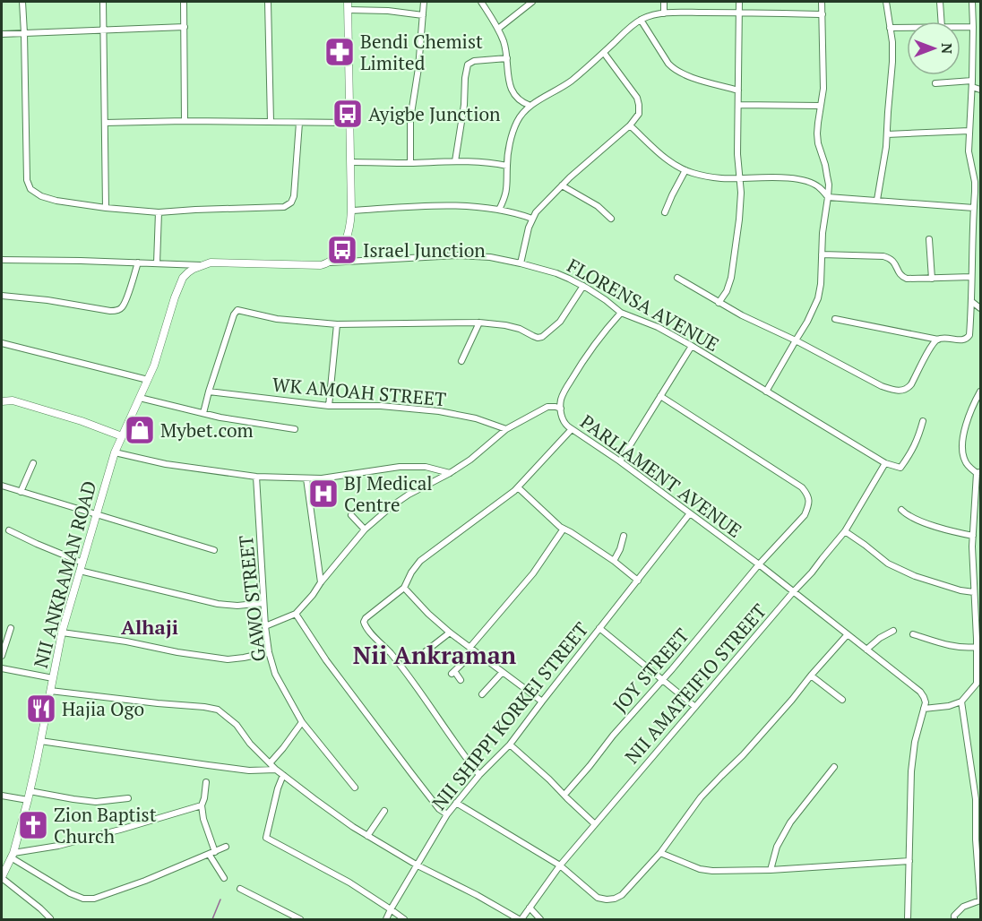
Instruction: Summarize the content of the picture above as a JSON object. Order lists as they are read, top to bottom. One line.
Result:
{"streets":{"street":["FLORENSA AVENUE","WK AMOAH STREET","PARLIAMENT AVENUE","NII ANKRAMAN ROAD","GAWO STREET","JOY STREET","NII AMATEIFIO STREET","NII SHIPPI KORKEI STREET"]},"crossings":[["FLORENSA AVENUE","PARLIAMENT AVENUE"],["FLORENSA AVENUE","NII AMATEIFIO STREET"],["PARLIAMENT AVENUE","JOY STREET"],["PARLIAMENT AVENUE","NII AMATEIFIO STREET"],["PARLIAMENT AVENUE","NII SHIPPI KORKEI STREET"]],"districts":["Alhaji","Nii Ankraman"],"places":{"pharmacy":["Bendi Chemist Limited"],"bus stop":["Ayigbe Junction","Israel Junction"],"shop":["Mybet.com"],"hospital":["BJ Medical Centre"],"restaurant":["Hajia Ogo"],"church":["Zion Baptist Church"]},"north":"right"}
